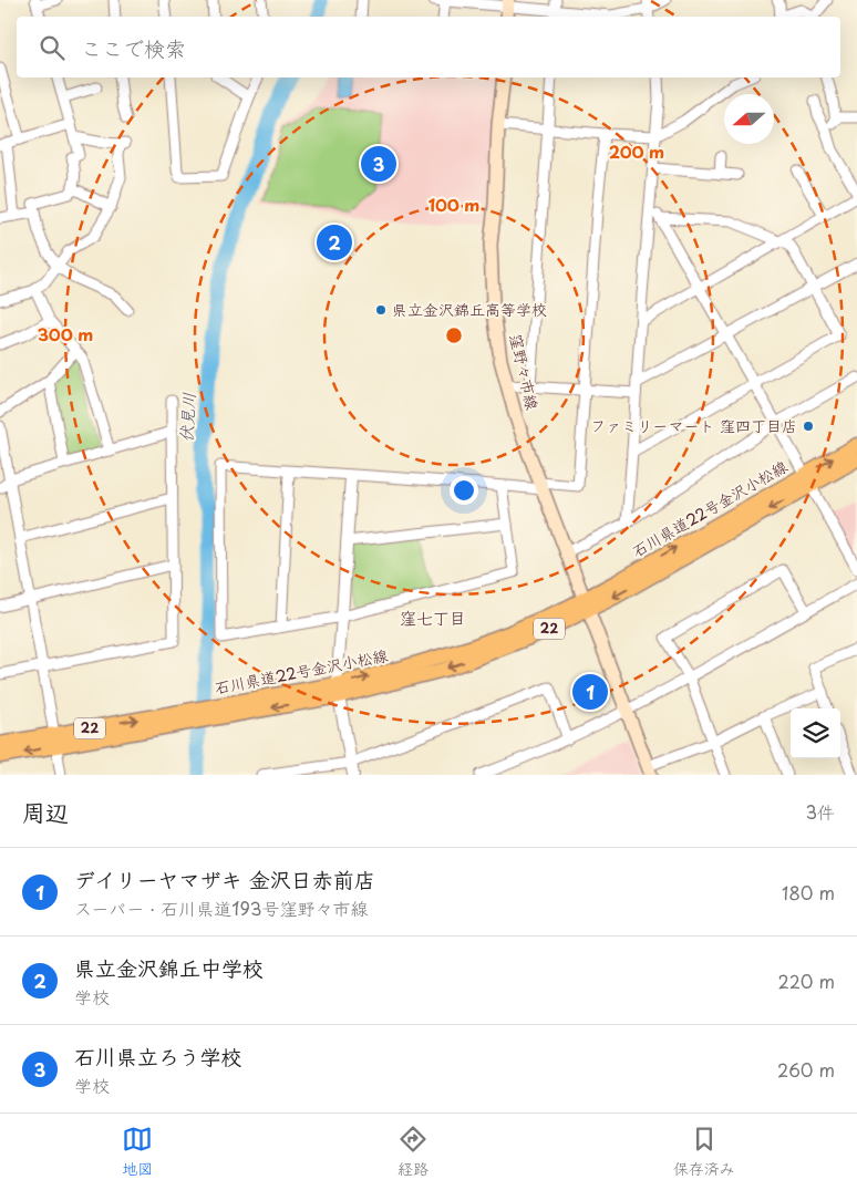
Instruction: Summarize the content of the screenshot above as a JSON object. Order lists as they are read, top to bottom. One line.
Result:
{"streets":{"main road":["窪野々市線","石川県道22号金沢小松線","22"]},"crossings":[["窪野々市線","石川県道22号金沢小松線"]],"districts":["窪七丁目"],"water":["伏見川"],"places":["県立金沢錦丘高等学校","ファミリーマート 窪四丁目店"],"north":"left","page":{"search":"ここで検索","pins":["3","2","1"],"heading":["周辺","3件"],"list":[{"mark":"1","name":"デイリーヤマザキ 金沢日赤前店","note":"スーパー · 石川県道193号窪野々市線","value":"180 m"},{"mark":"2","name":"県立金沢錦丘中学校","note":"学校","value":"220 m"},{"mark":"3","name":"石川県立ろう学校","note":"学校","value":"260 m"}],"nav":["地図","経路","保存済み"]},"rings":["200 m","100 m","300 m"]}
